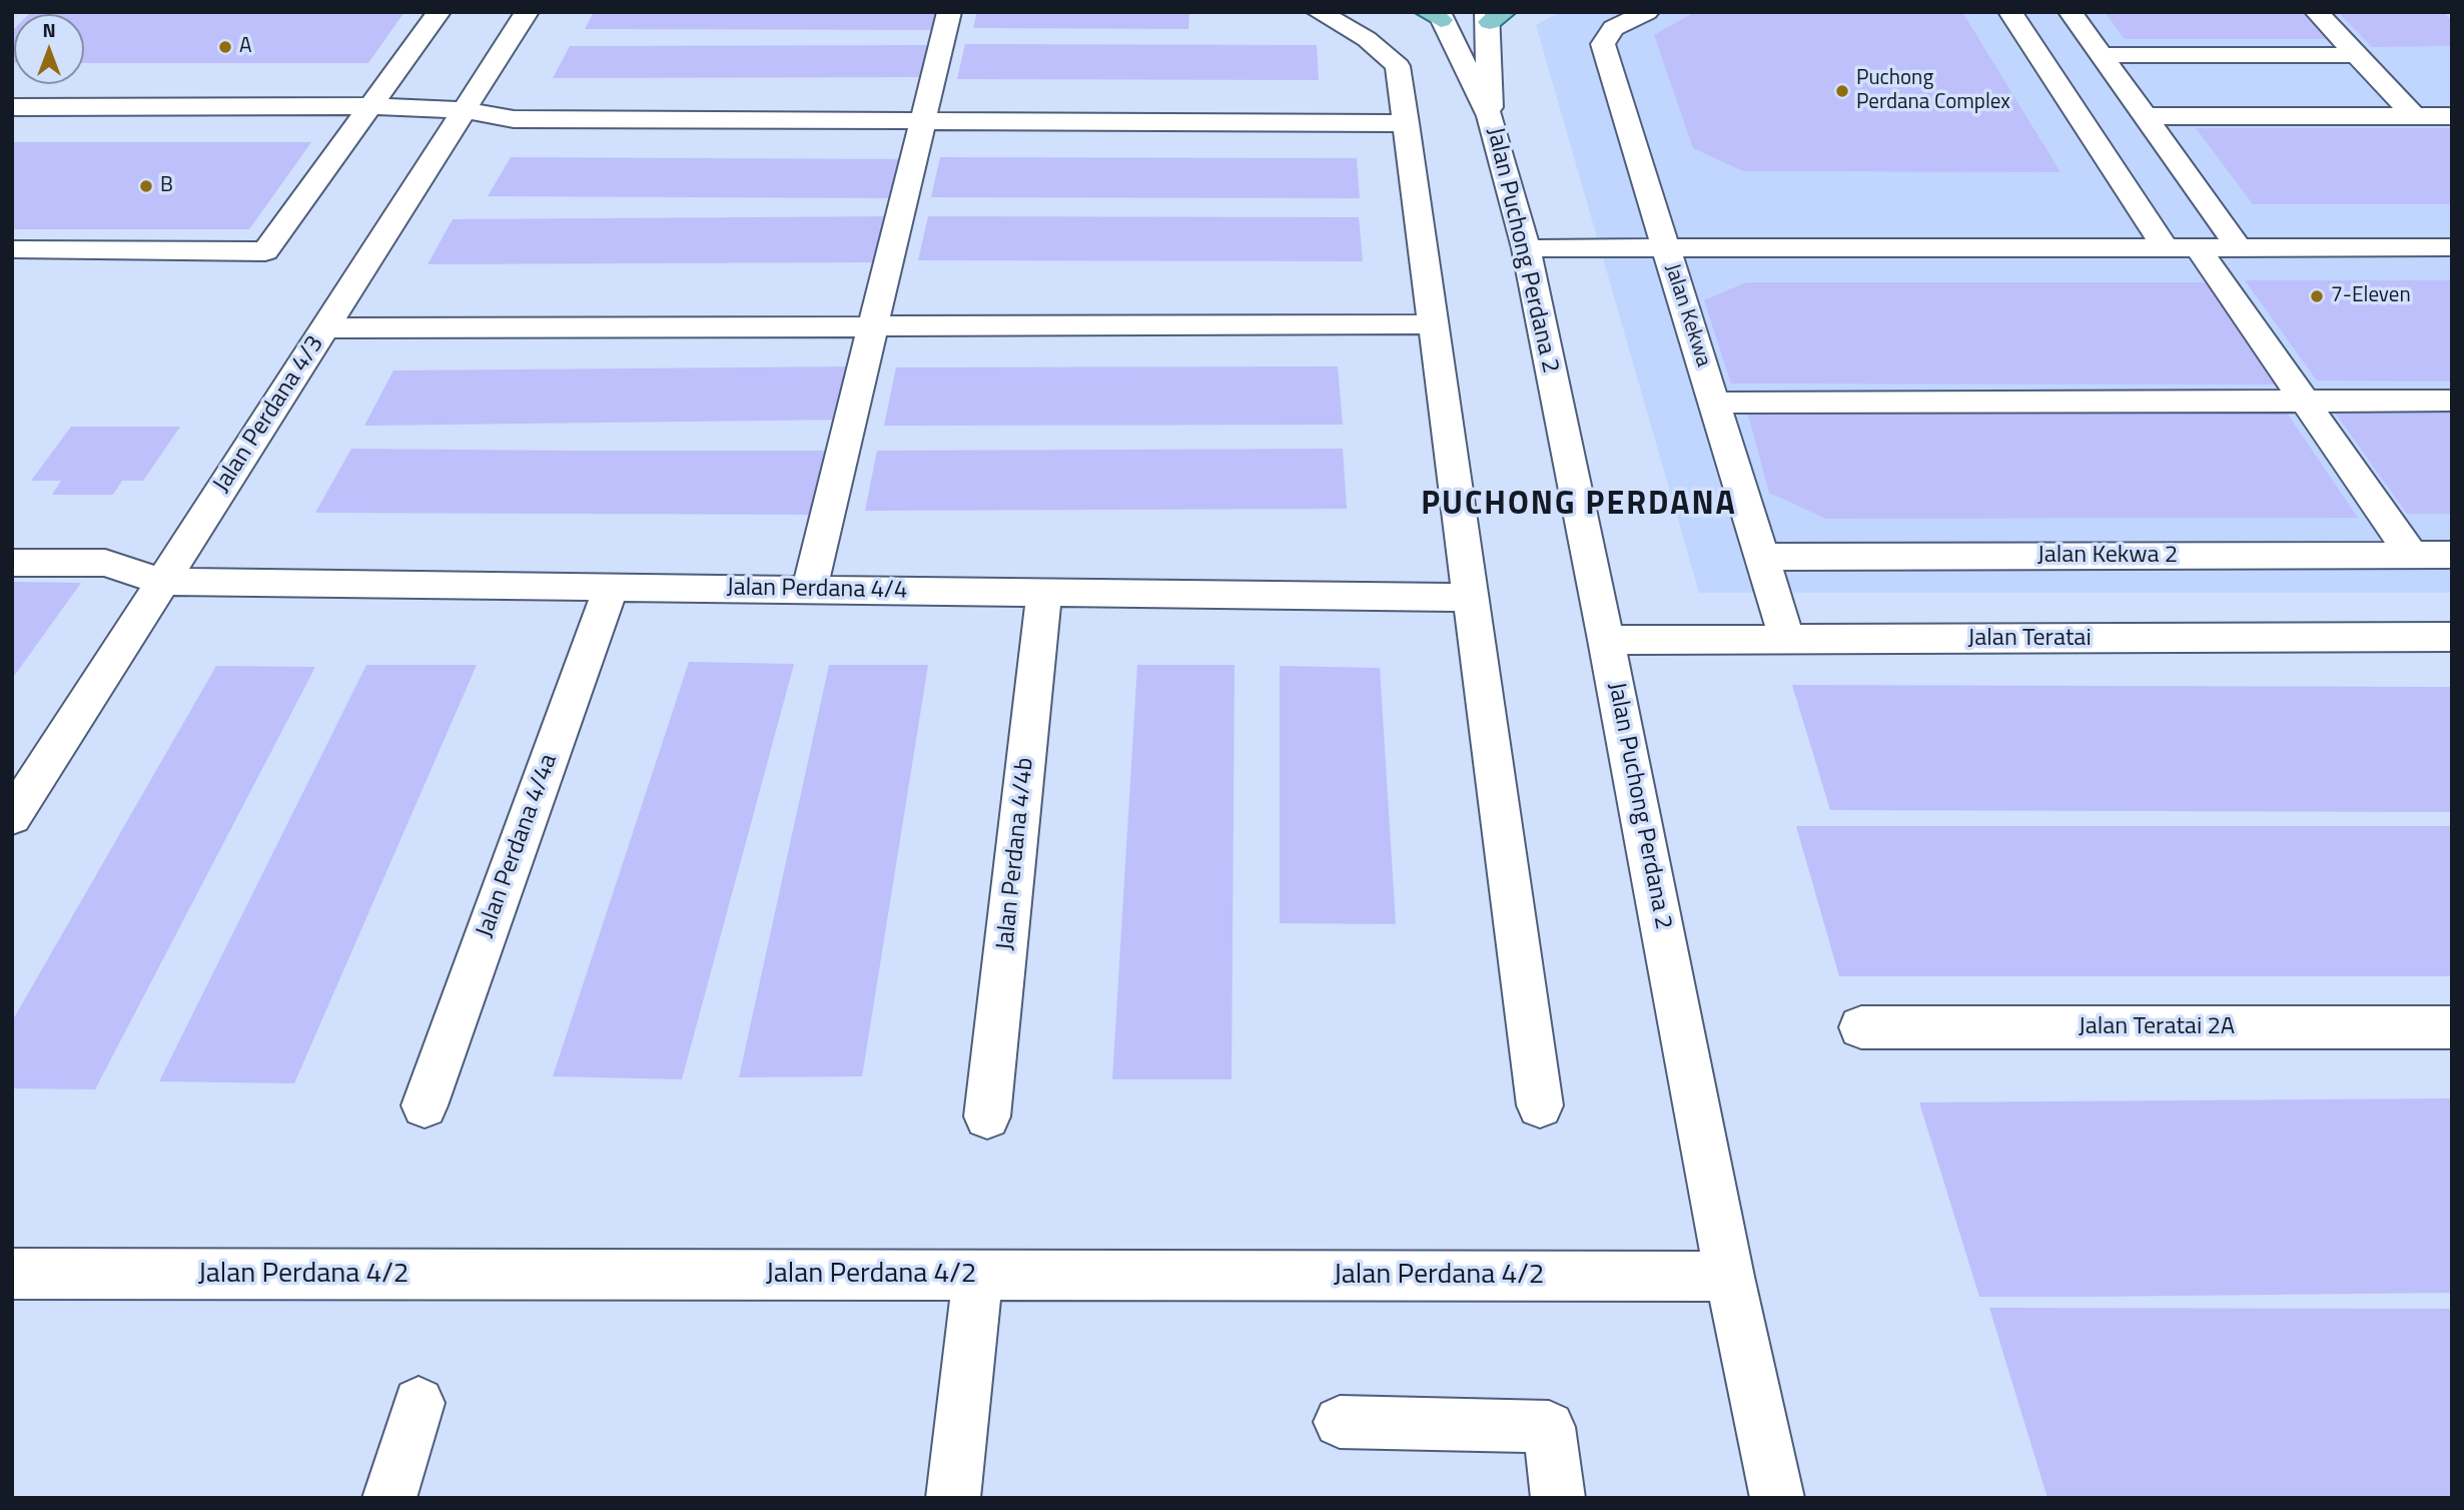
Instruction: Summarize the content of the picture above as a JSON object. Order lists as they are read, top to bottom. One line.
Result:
{"streets":{"street":["Jalan Puchong Perdana 2","Jalan Kekwa","Jalan Perdana 4/3","Jalan Kekwa 2","Jalan Perdana 4/4","Jalan Teratai","Jalan Perdana 4/4a","Jalan Perdana 4/4b","Jalan Teratai 2A","Jalan Perdana 4/2"]},"crossings":[["Jalan Puchong Perdana 2","Jalan Teratai"],["Jalan Puchong Perdana 2","Jalan Perdana 4/2"],["Jalan Kekwa","Jalan Kekwa 2"],["Jalan Kekwa","Jalan Teratai"],["Jalan Perdana 4/3","Jalan Perdana 4/4"],["Jalan Perdana 4/4","Jalan Perdana 4/4a"],["Jalan Perdana 4/4","Jalan Perdana 4/4b"]],"districts":["PUCHONG PERDANA"],"places":["A","Puchong Perdana Complex","B","7-Eleven"],"north":"top"}
